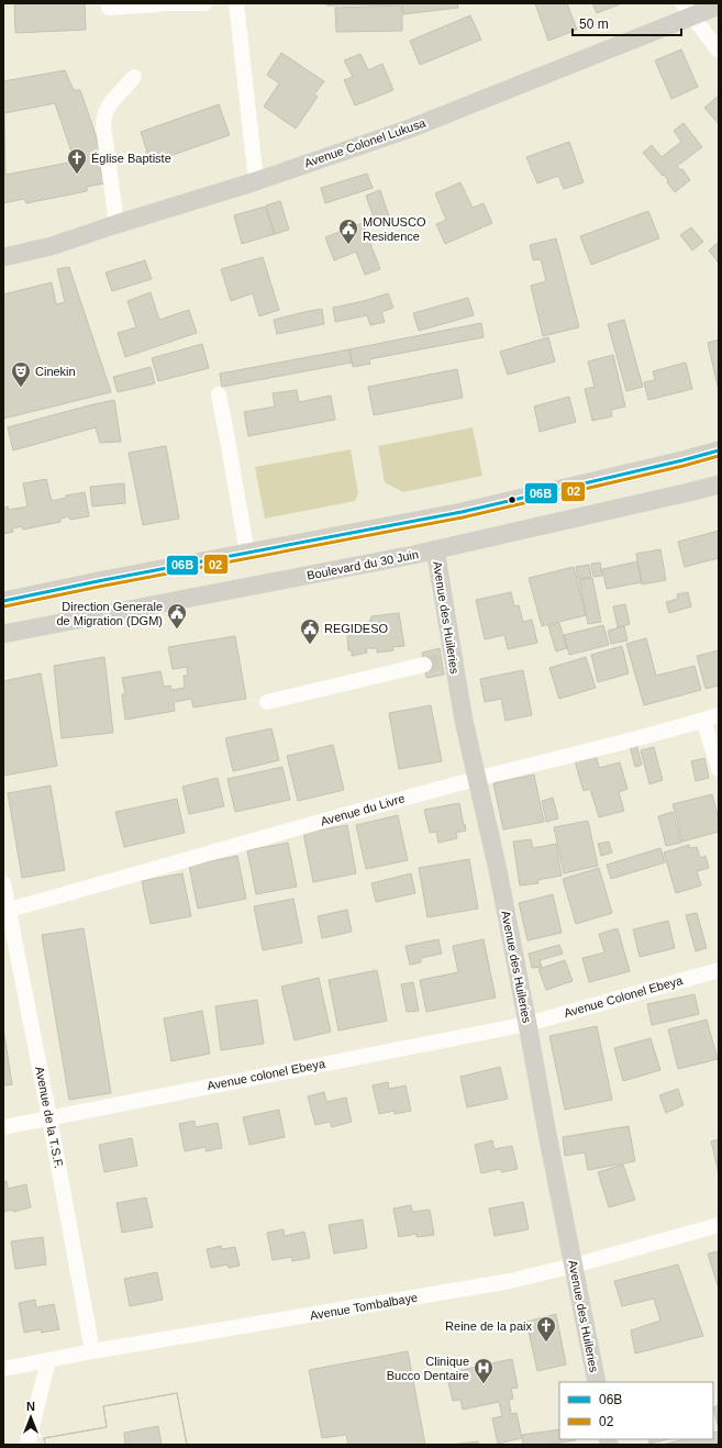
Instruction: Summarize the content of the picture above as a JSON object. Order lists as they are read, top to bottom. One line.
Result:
{"streets":{"main road":["Avenue Colonel Lukusa","Boulevard du 30 Juin","Avenue des Huileries"],"street":["Avenue du Livre","Avenue Colonel Ebeya","Avenue colonel Ebeya","Avenue de la T.S.F.","Avenue Tombalbaye"]},"crossings":[["Boulevard du 30 Juin","Avenue des Huileries"],["Avenue des Huileries","Avenue du Livre"],["Avenue des Huileries","Avenue Colonel Ebeya"],["Avenue des Huileries","Avenue colonel Ebeya"],["Avenue des Huileries","Avenue Tombalbaye"],["Avenue du Livre","Avenue de la T.S.F."],["Avenue Colonel Ebeya","Avenue colonel Ebeya"],["Avenue colonel Ebeya","Avenue de la T.S.F."],["Avenue de la T.S.F.","Avenue Tombalbaye"]],"places":{"church":["Église Baptiste","Reine de la paix"],"public building":["MONUSCO Residence","Direction Generale de Migration (DGM)","REGIDESO"],"theatre":["Cinekin"],"hospital":["Clinique Bucco Dentaire"]},"lines":["transit line 06B","transit line 02"],"legend":["06B","02"],"scale_bar":"50 m","north":"top"}
